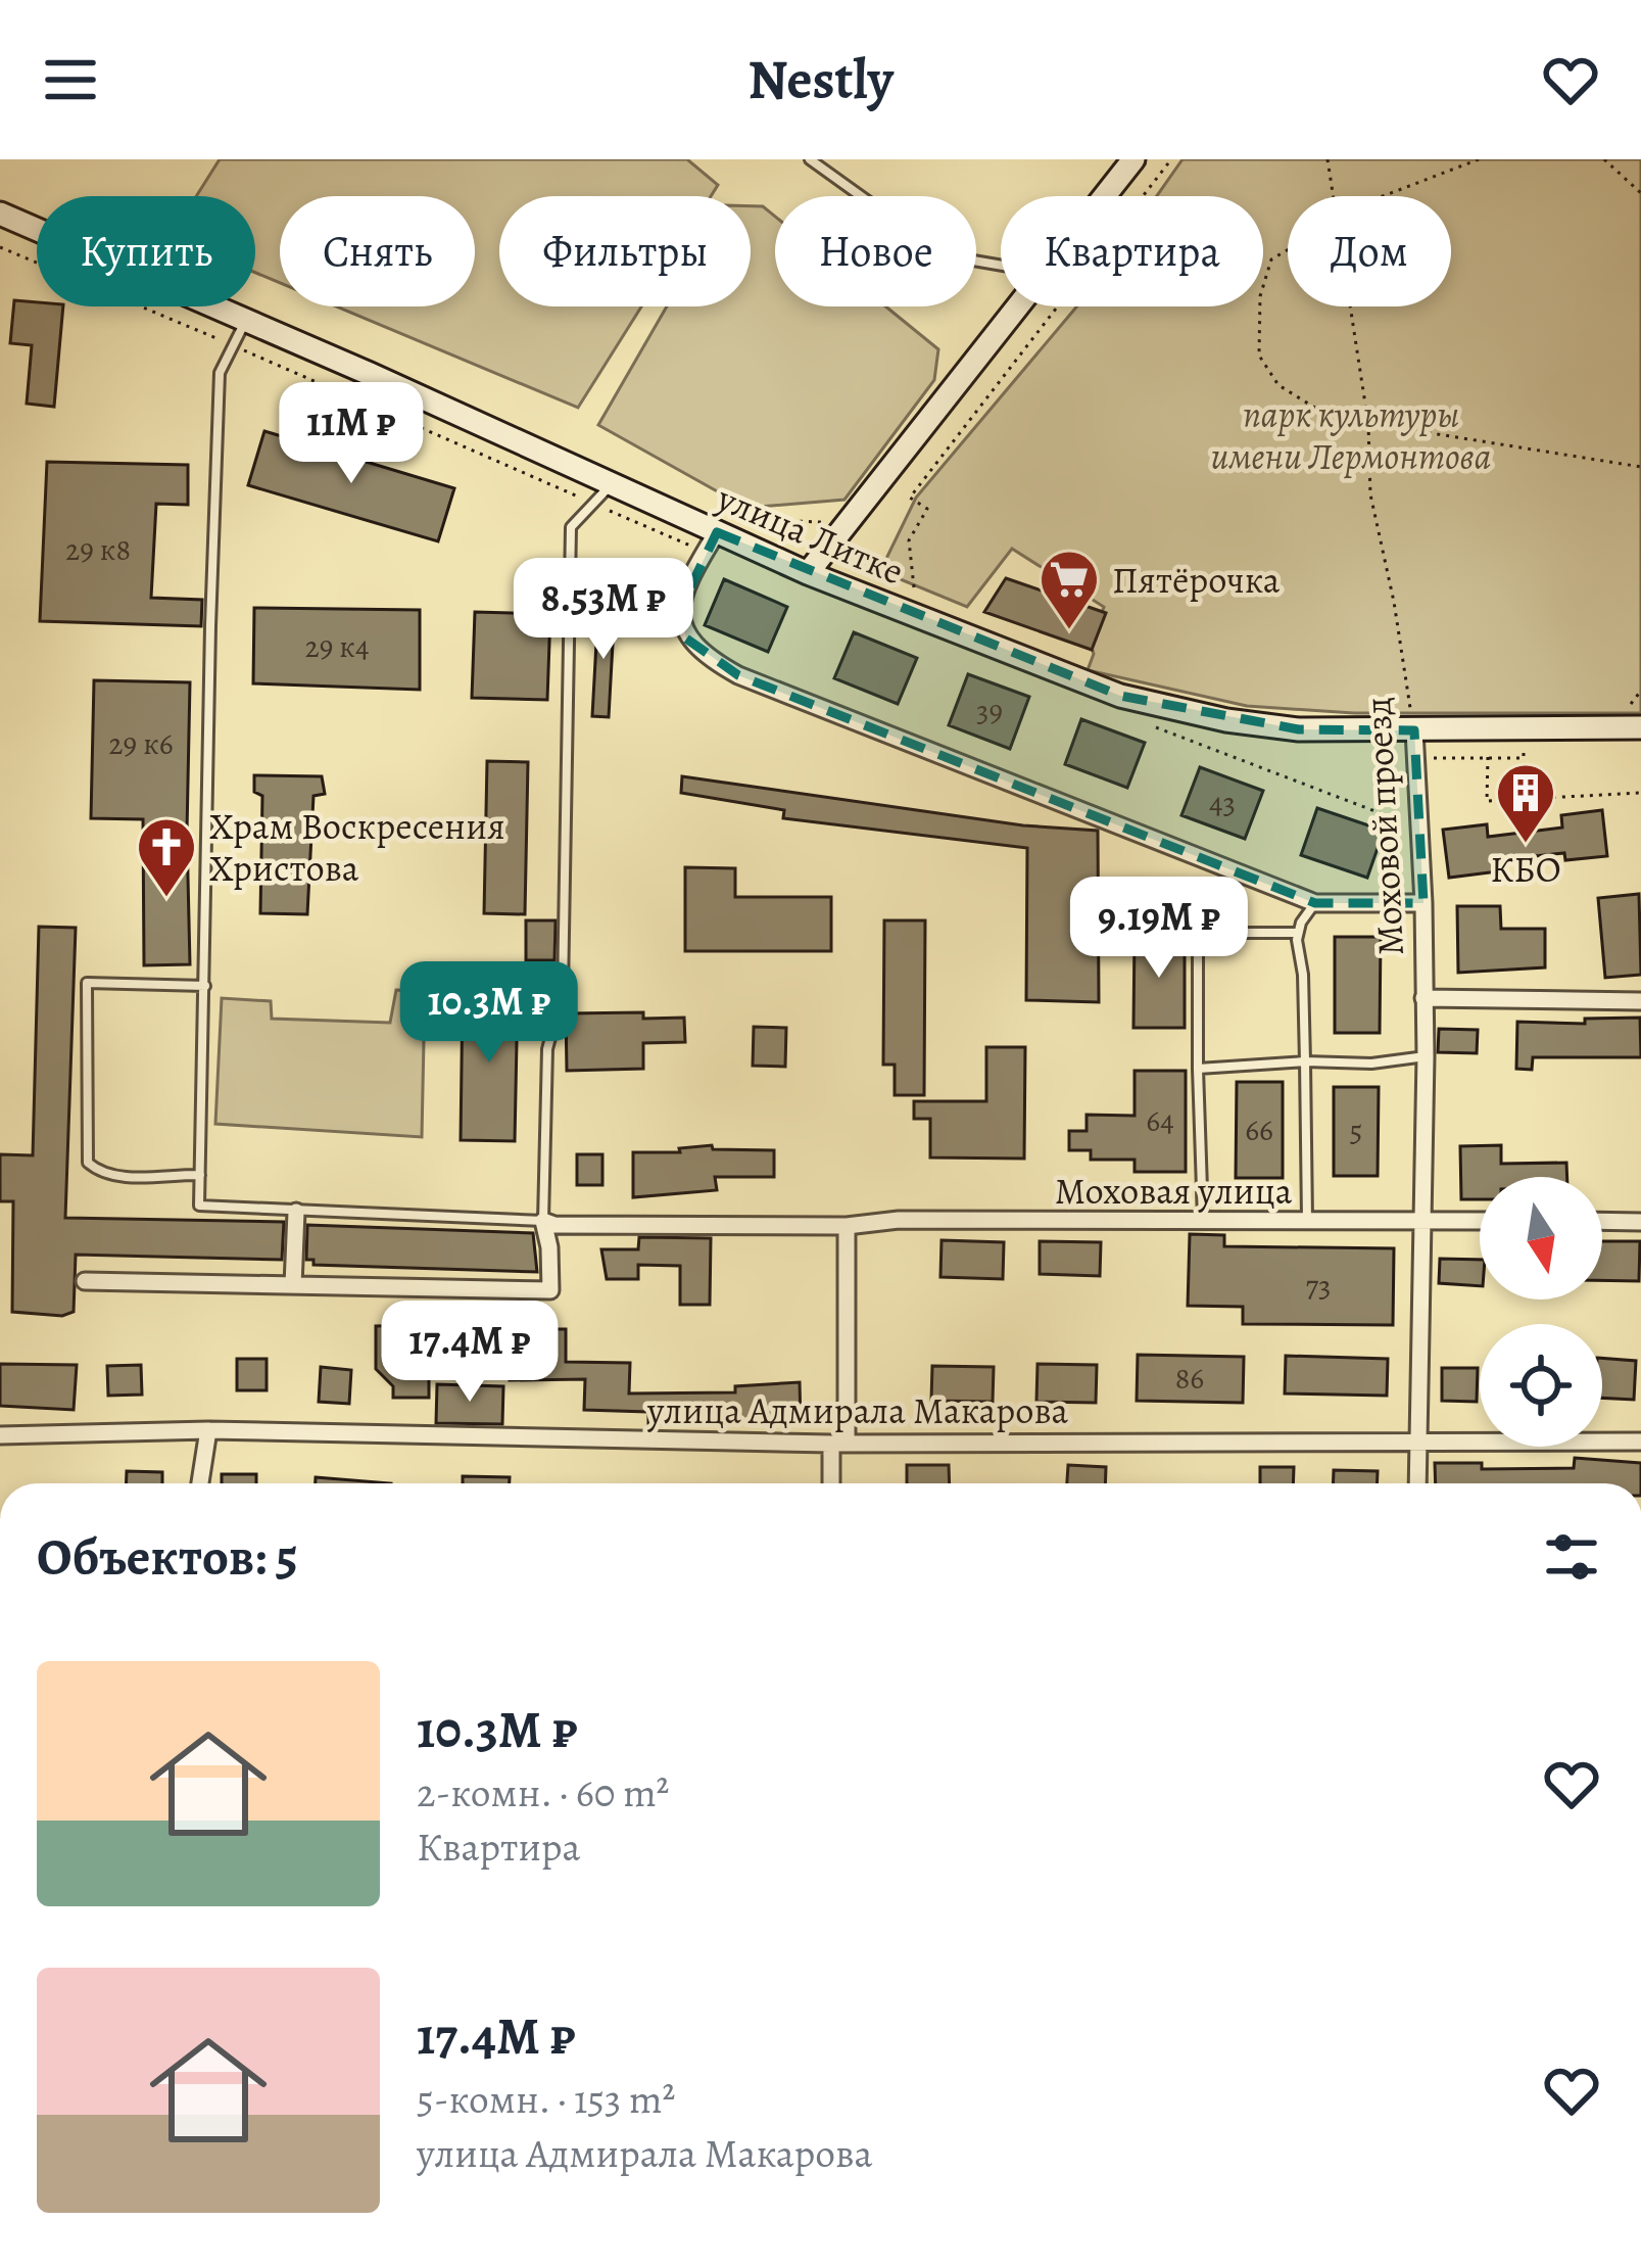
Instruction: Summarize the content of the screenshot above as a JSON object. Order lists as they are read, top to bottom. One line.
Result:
{"streets":{"main road":["улица Литке"],"street":["Моховой проезд","Моховая улица","улица Адмирала Макарова"]},"crossings":[["улица Литке","Моховой проезд"],["Моховой проезд","Моховая улица"],["Моховой проезд","улица Адмирала Макарова"]],"parks":["парк культуры имени Лермонтова"],"places":{"supermarket":["Пятёрочка"],"building":["КБО"],"church":["Храм Воскресения Христова"]},"house_numbers":["29 к8","29 к4","39","29 к6","43","64","66","5","73","86"],"north":"bottom","page":{"header":"Nestly","chip":["Купить","Снять","Фильтры","Новое","Квартира","Дом"],"price":["11M ₽","8.53M ₽","9.19M ₽","10.3M ₽","17.4M ₽"],"heading":"Объектов: 5","list":[{"name":"10.3M ₽","note":"2-комн. · 60 m² · Квартира"},{"name":"17.4M ₽","note":"5-комн. · 153 m² · улица Адмирала Макарова"}]}}
